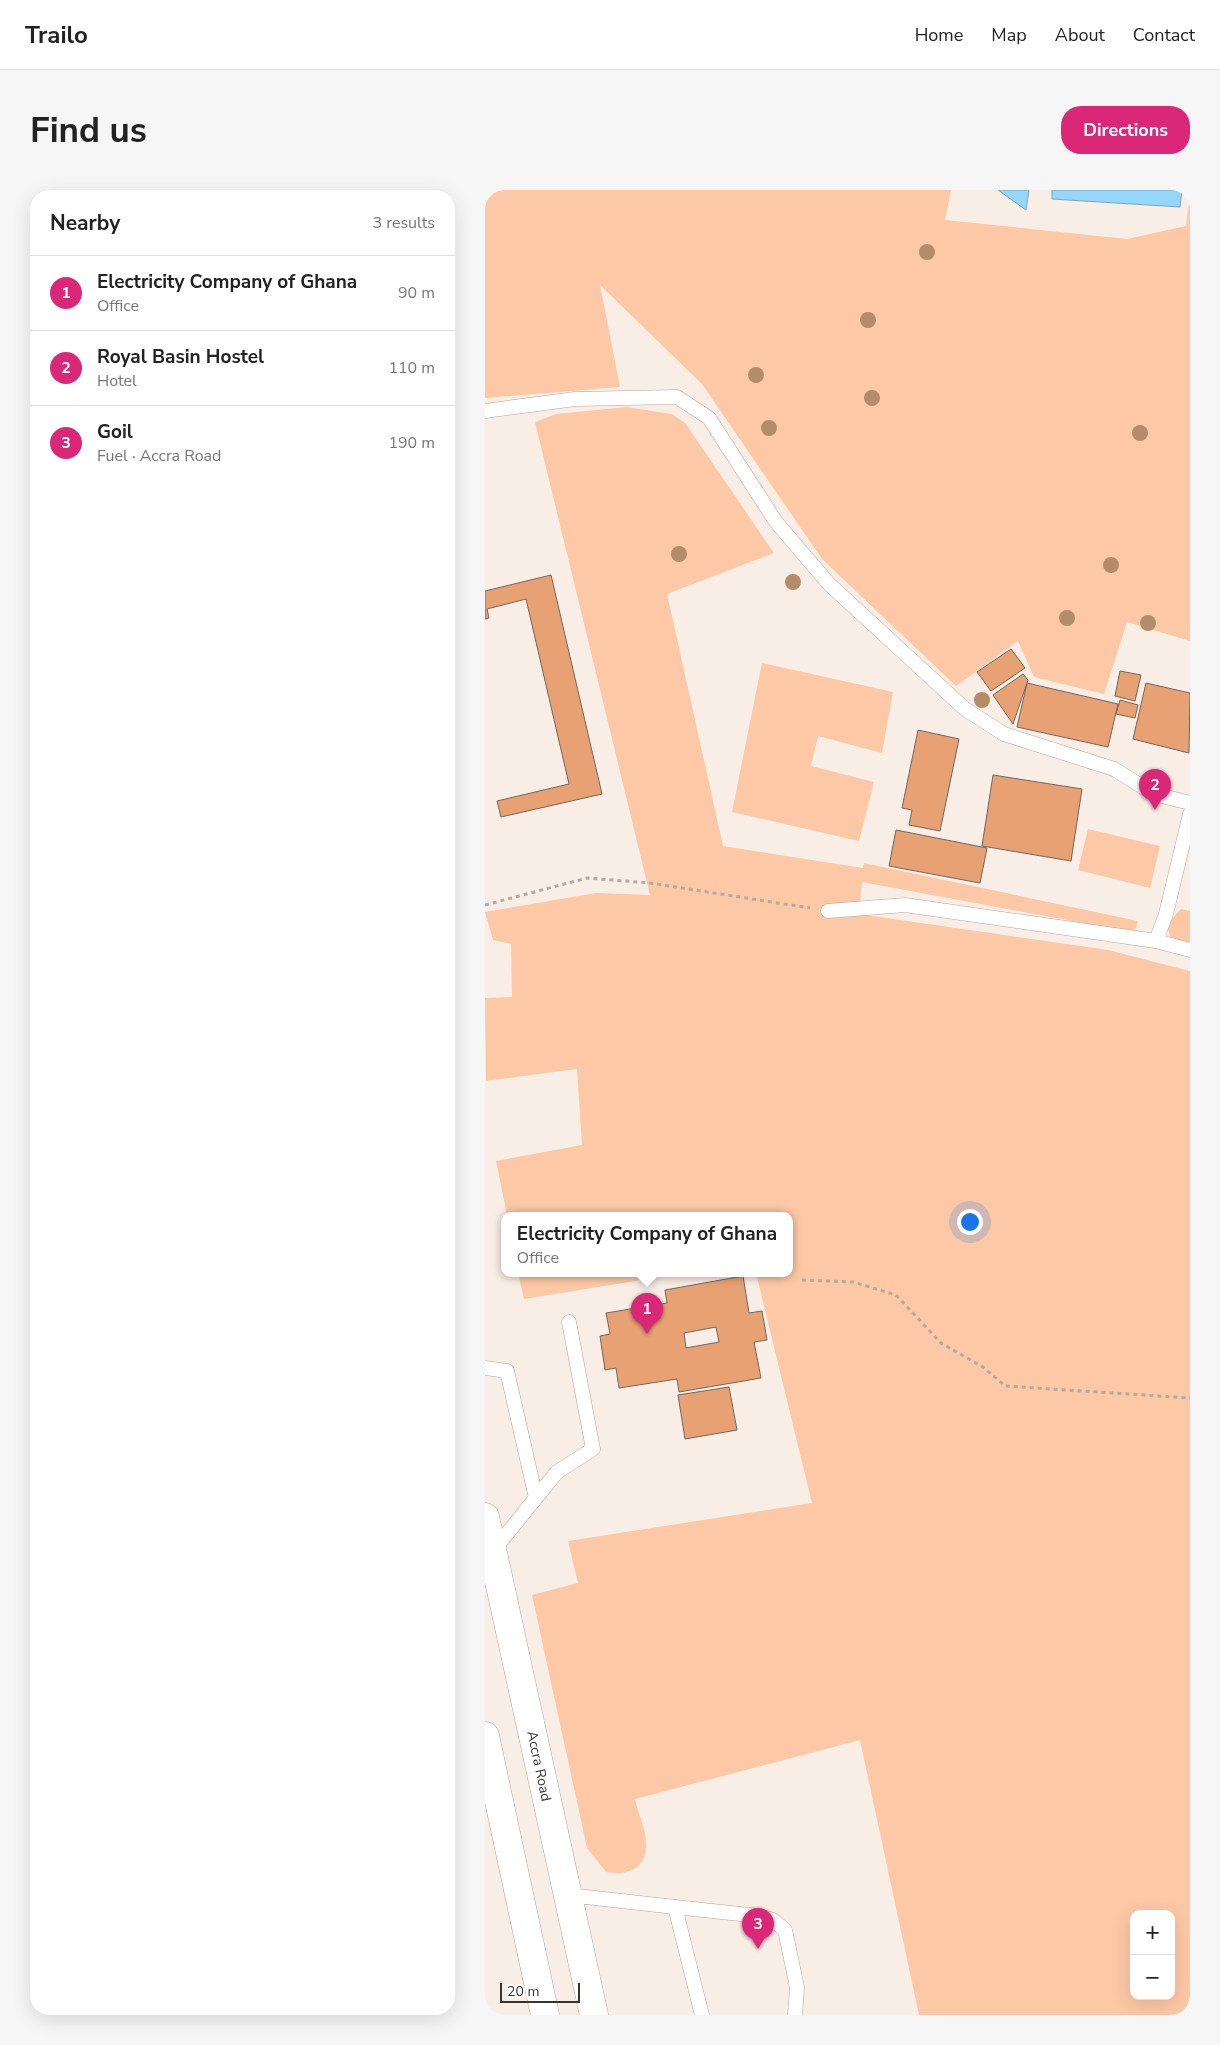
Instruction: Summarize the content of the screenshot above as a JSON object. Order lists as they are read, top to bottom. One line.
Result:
{"streets":{"highway":["Accra Road"]},"scale_bar":"20 m","page":{"header":"Trailo","nav":["Home","Map","About","Contact"],"buttons":"Directions","title":"Find us","heading":["Nearby","3 results"],"list":[{"mark":"1","name":"Electricity Company of Ghana","note":"Office","value":"90 m"},{"mark":"2","name":"Royal Basin Hostel","note":"Hotel","value":"110 m"},{"mark":"3","name":"Goil","note":"Fuel · Accra Road","value":"190 m"}],"pins":["2","1","3"],"popup":["Electricity Company of Ghana","Office"],"map_buttons":["+","−"],"scale":"20 m"}}
